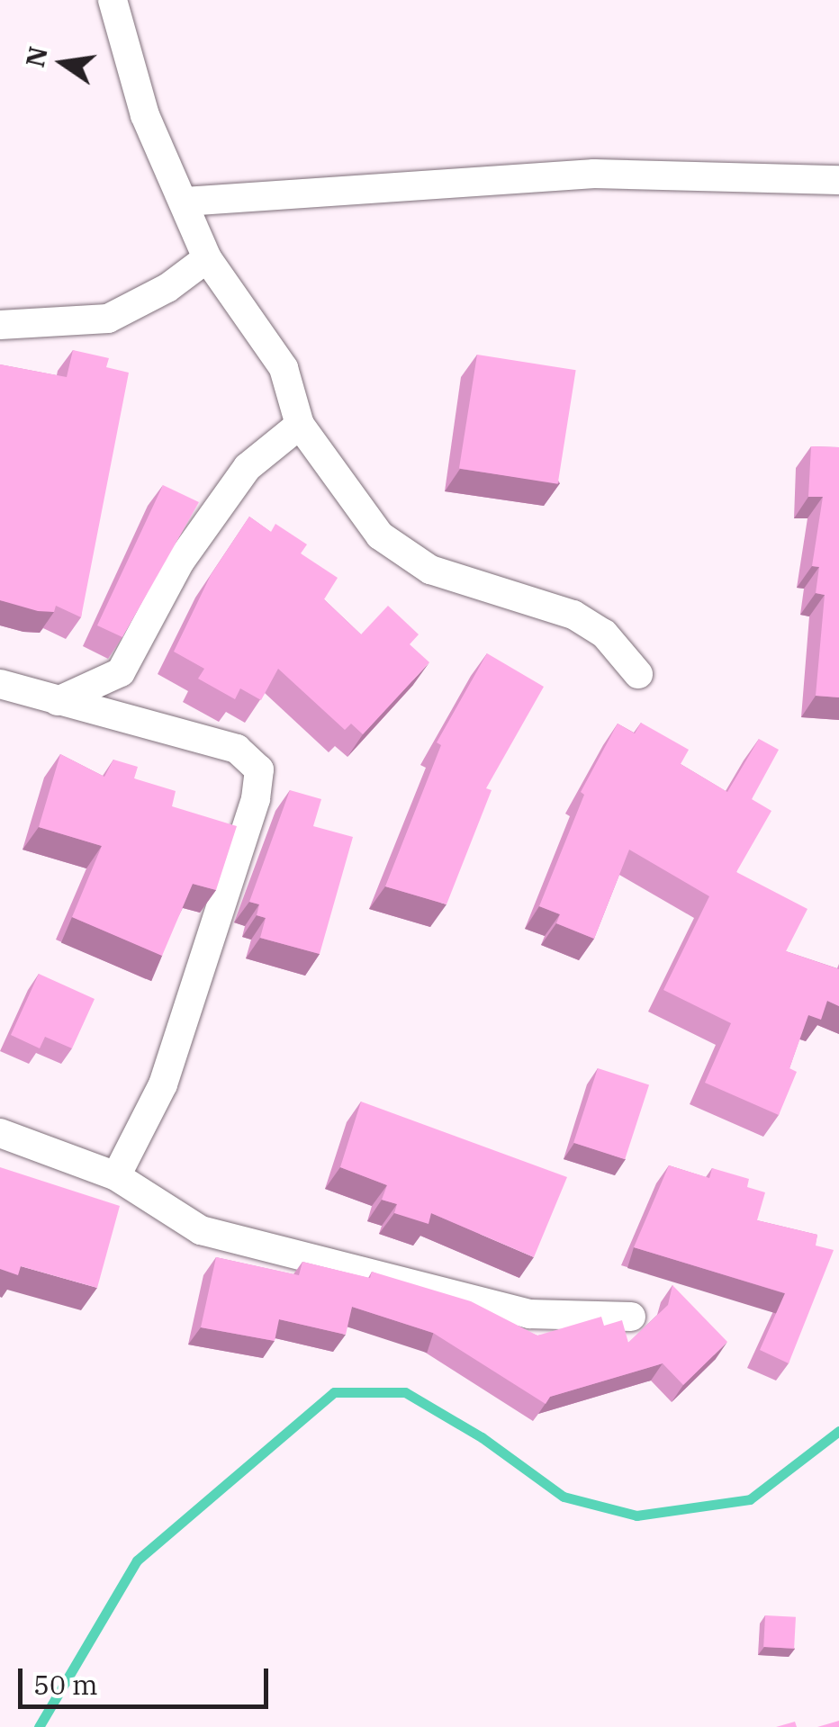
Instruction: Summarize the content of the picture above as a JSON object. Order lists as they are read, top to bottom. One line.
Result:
{"scale_bar":"50 m","north":"left"}
